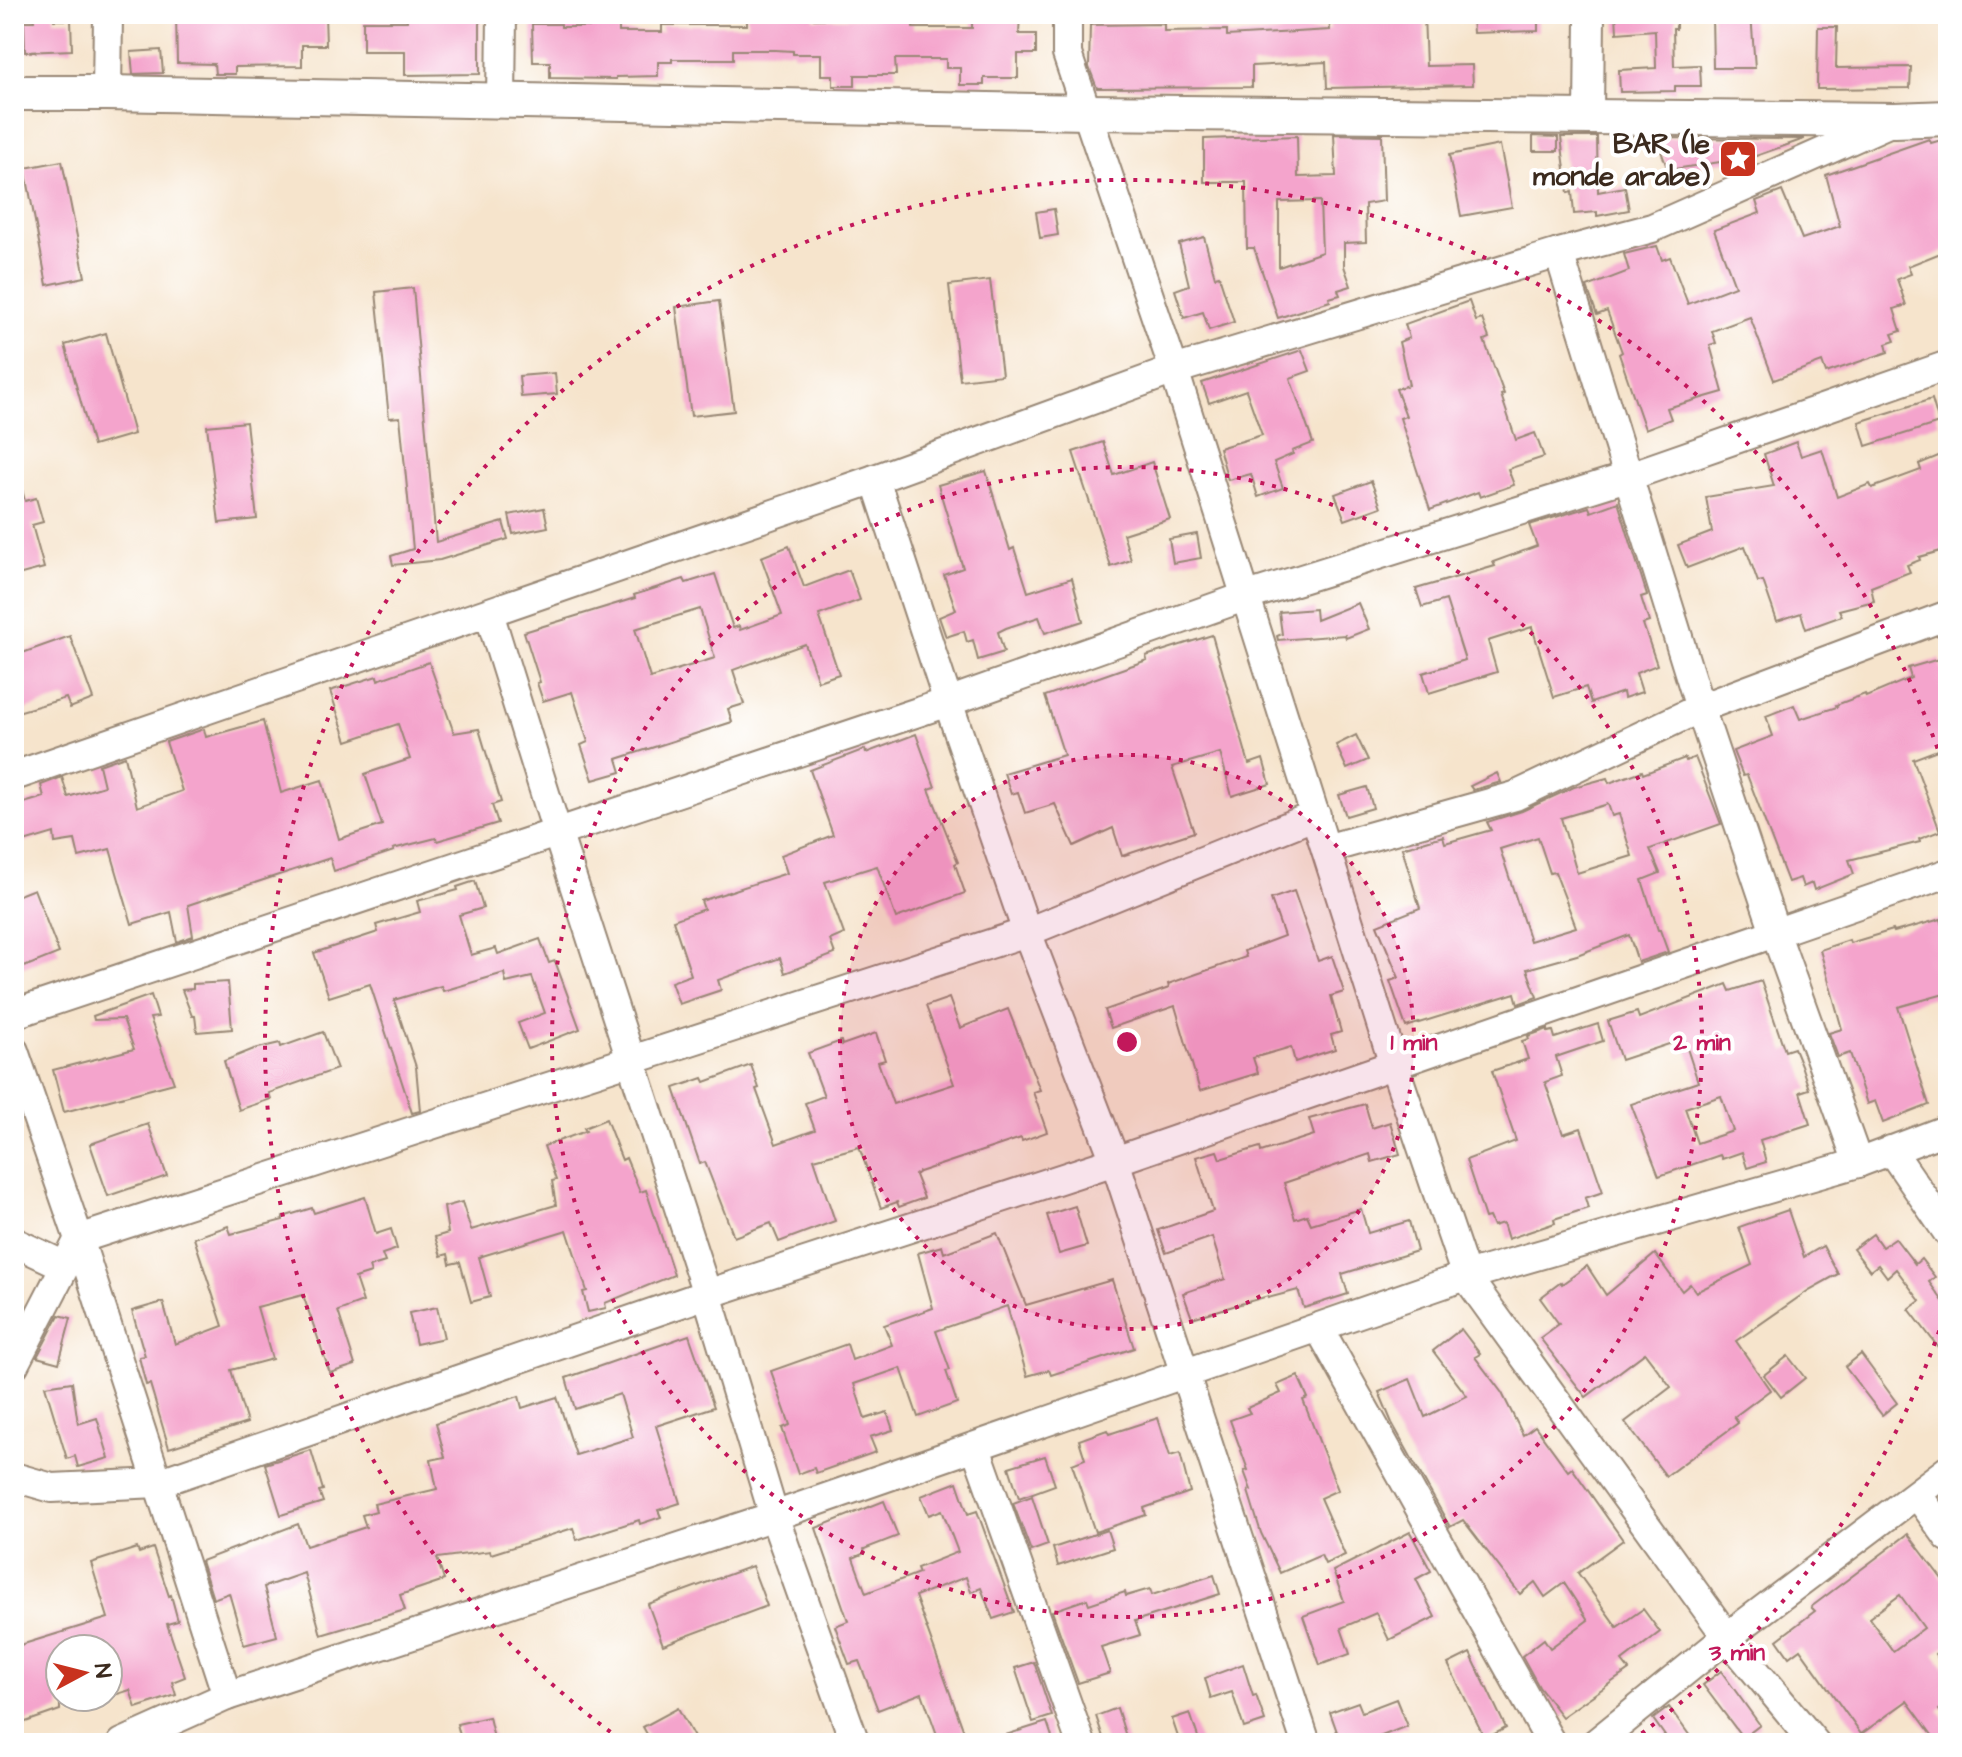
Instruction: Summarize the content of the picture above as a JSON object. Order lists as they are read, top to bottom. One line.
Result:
{"places":{"place":["BAR (le monde arabe)"]},"north":"right","rings":["1 min","2 min","3 min"]}
